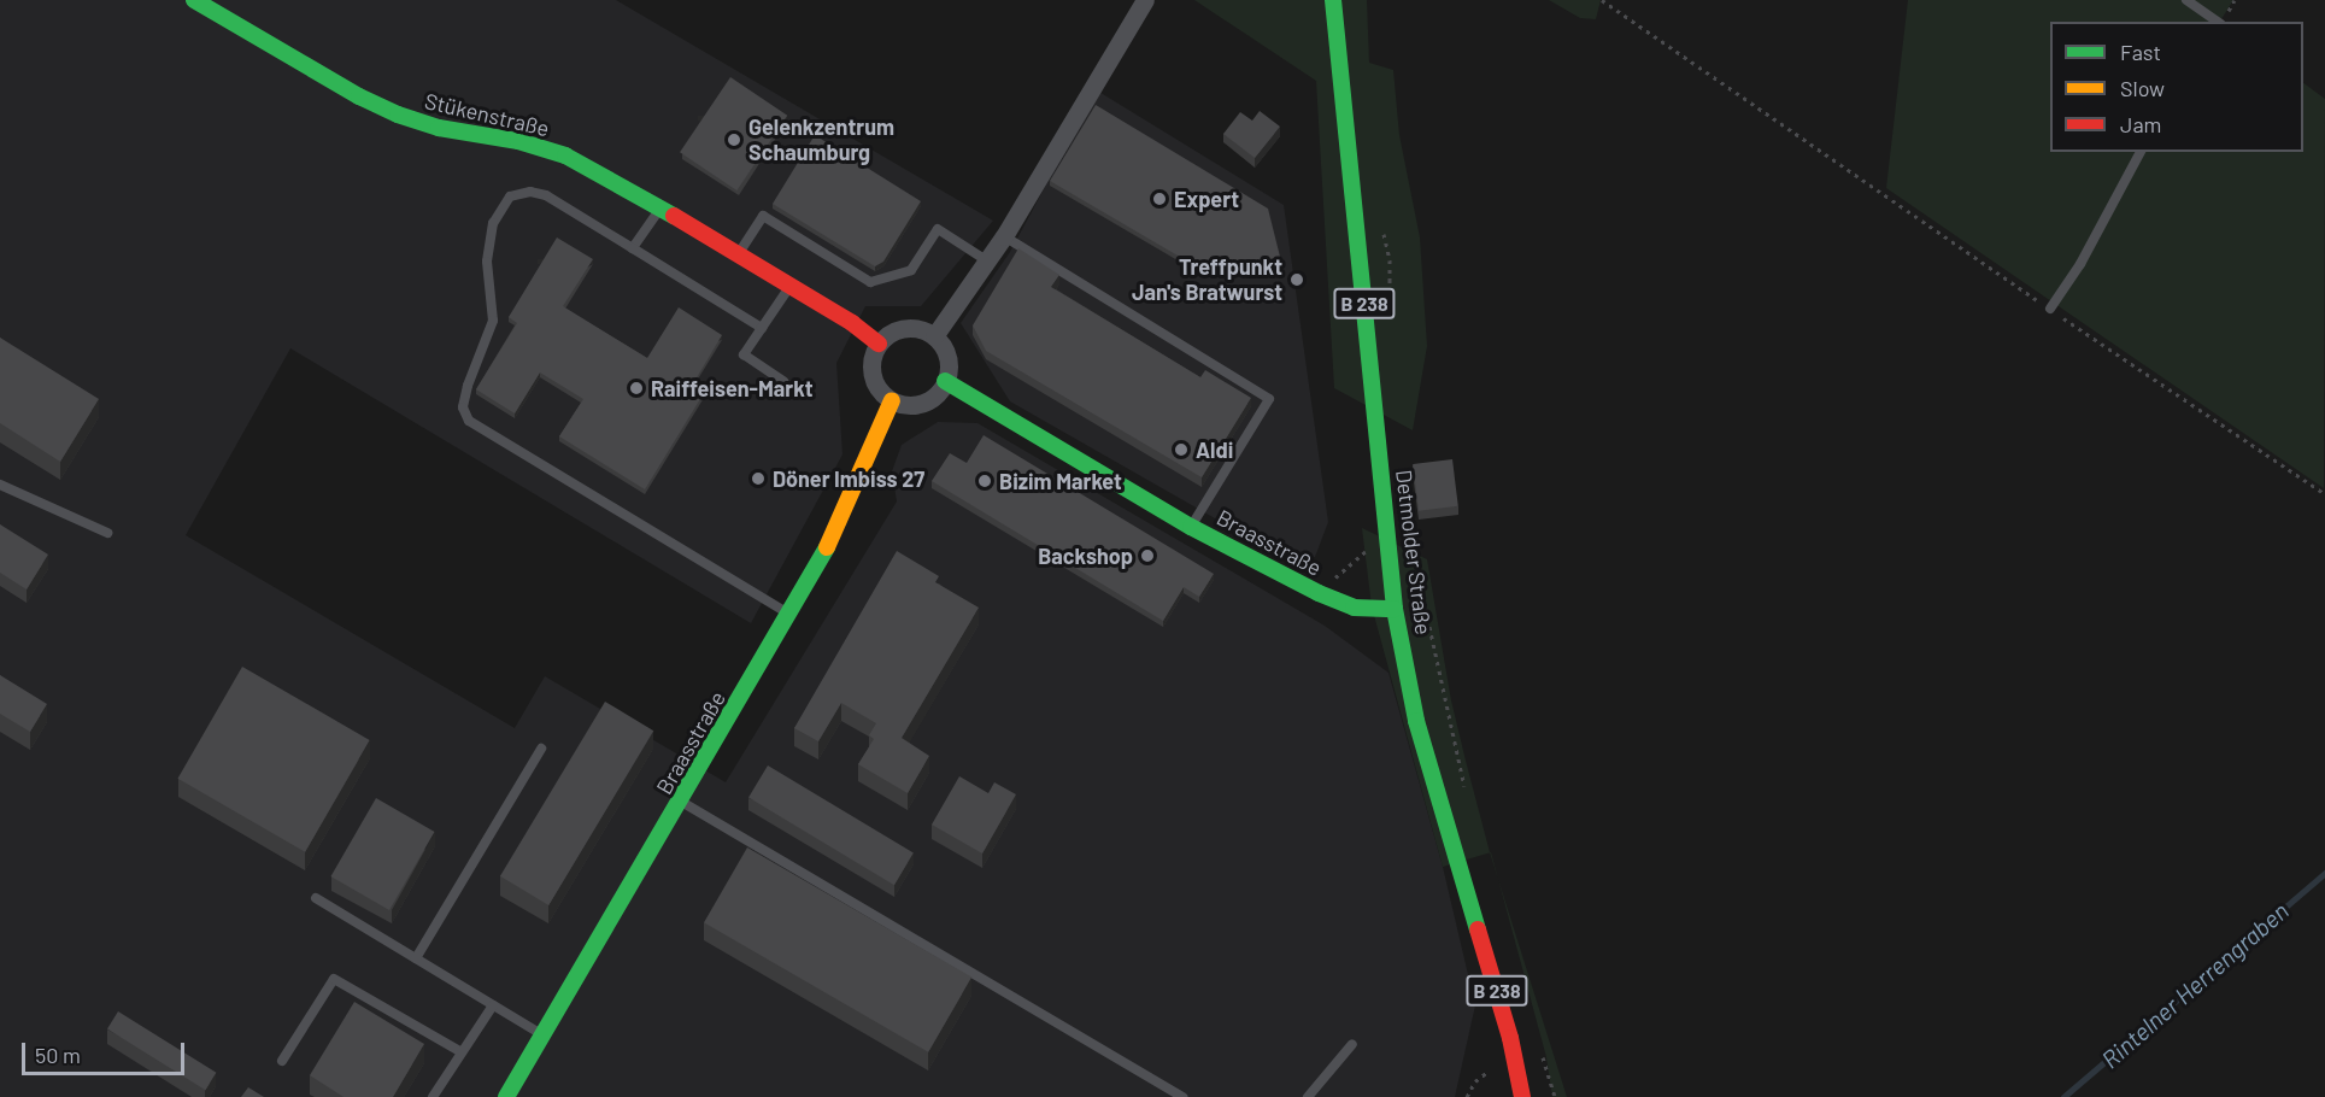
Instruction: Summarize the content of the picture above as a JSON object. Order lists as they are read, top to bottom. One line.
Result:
{"streets":{"street":["Stükenstraße","B 238","Braasstraße","Detmolder Straße"]},"crossings":[["Stükenstraße","Braasstraße"],["Braasstraße","Detmolder Straße"]],"water":["Rintelner Herrengraben"],"places":["Gelenkzentrum Schaumburg","Expert","Treffpunkt Jan's Bratwurst","Raiffeisen-Markt","Aldi","Döner Imbiss 27","Bizim Market","Backshop"],"legend":["Fast","Slow","Jam"],"scale_bar":"50 m"}
